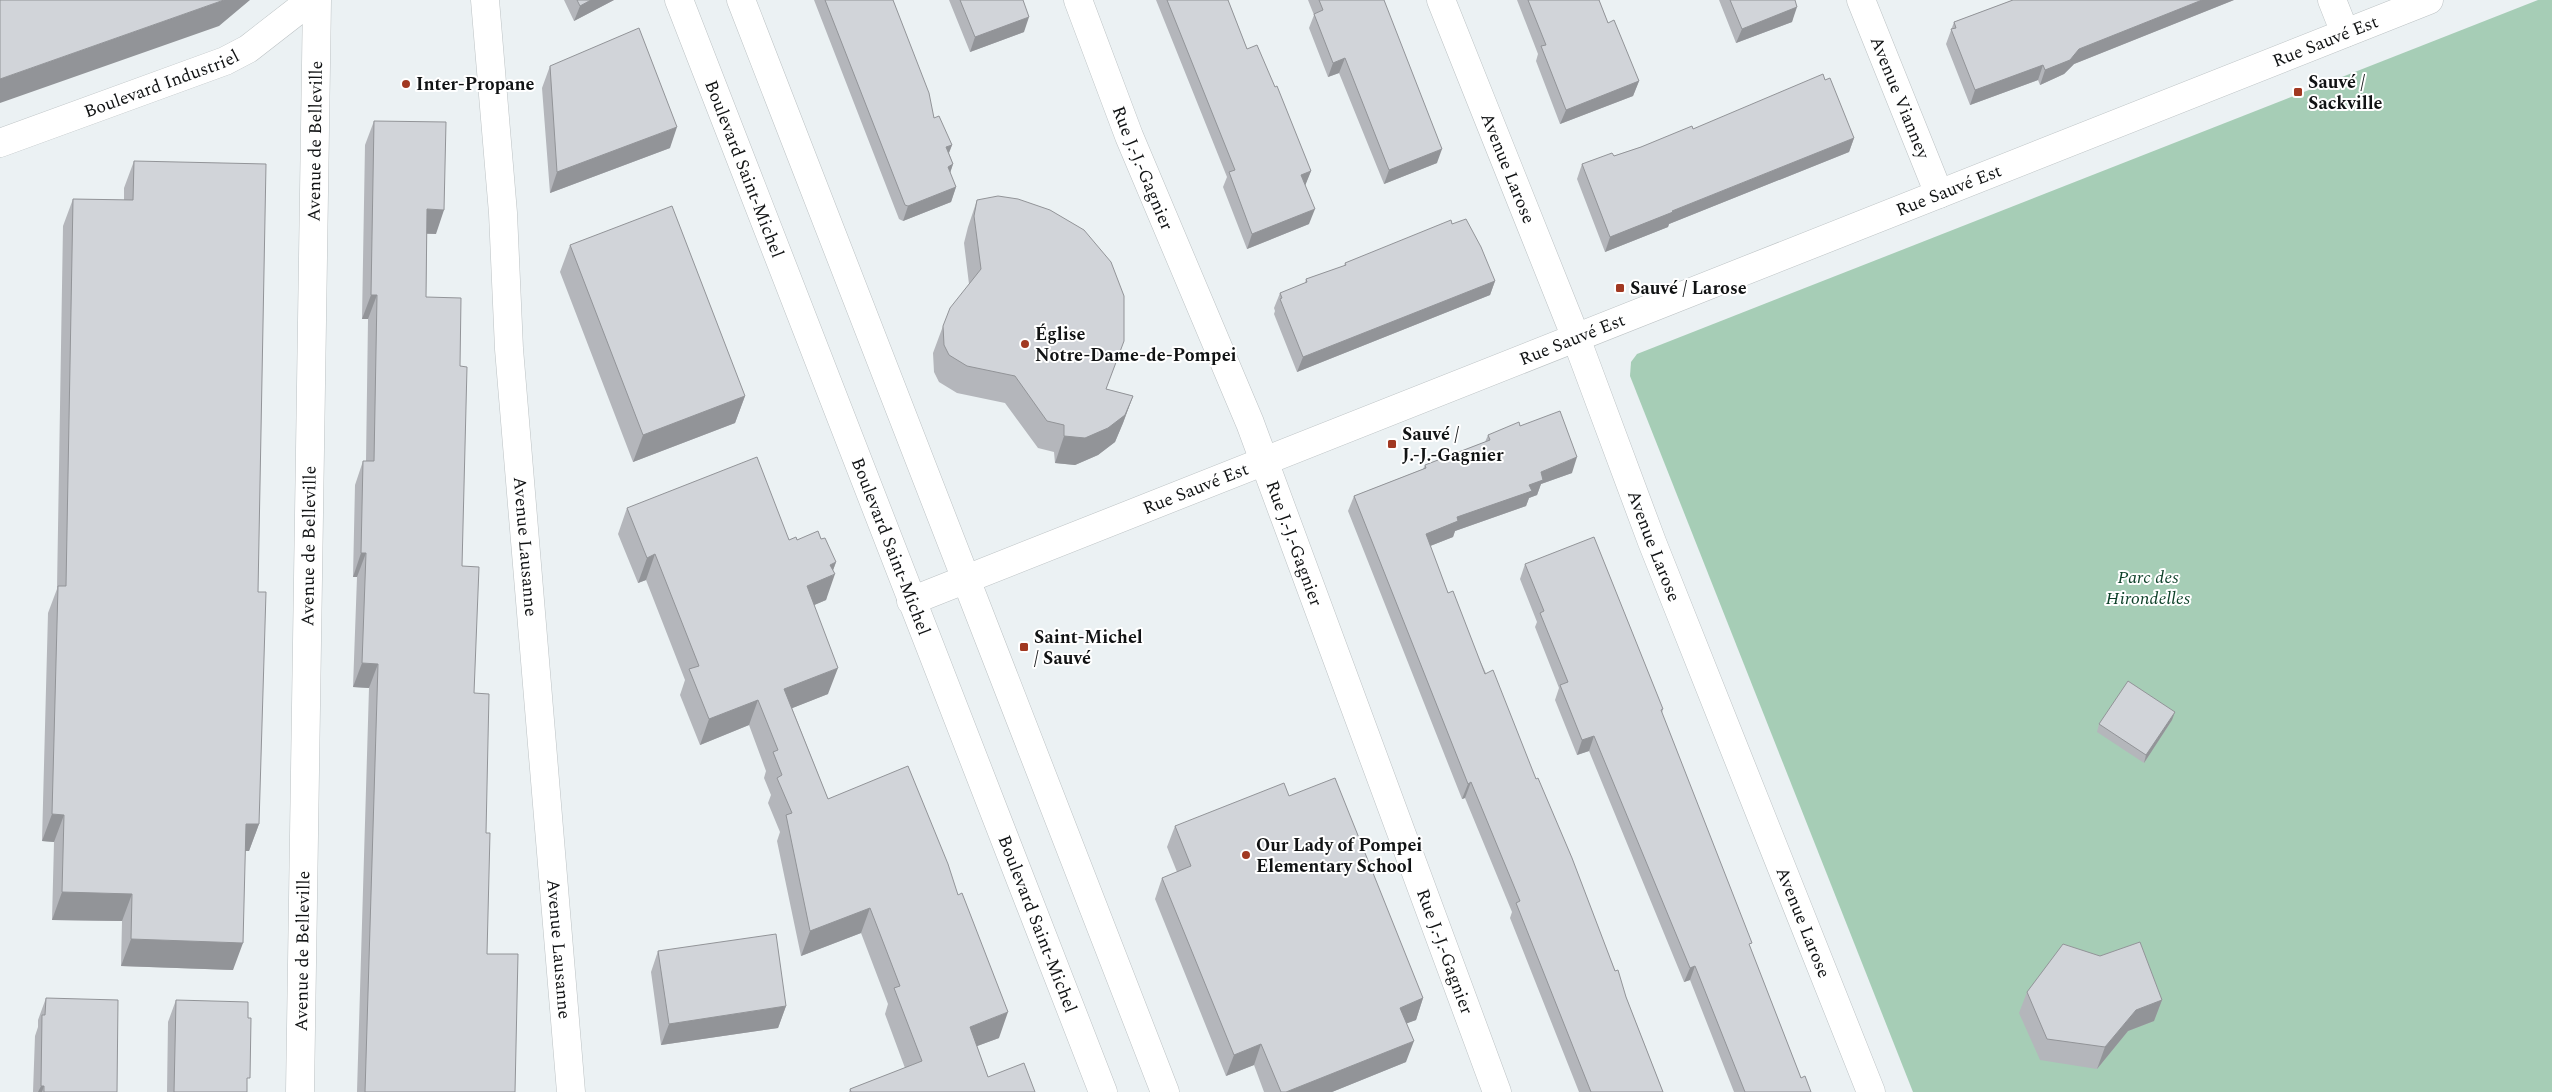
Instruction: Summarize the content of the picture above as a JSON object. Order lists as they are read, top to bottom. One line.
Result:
{"streets":{"street":["Rue Sauvé Est","Boulevard Industriel","Avenue Vianney","Avenue de Belleville","Rue J.-J.-Gagnier","Boulevard Saint-Michel","Avenue Larose","Avenue Lausanne"]},"crossings":[["Rue Sauvé Est","Avenue Vianney"],["Rue Sauvé Est","Rue J.-J.-Gagnier"],["Rue Sauvé Est","Boulevard Saint-Michel"],["Rue Sauvé Est","Avenue Larose"]],"parks":["Parc des Hirondelles"],"places":{"other":["Inter-Propane","Église Notre-Dame-de-Pompei","Our Lady of Pompei Elementary School"],"transit":["Sauvé / Sackville","Sauvé / Larose","Sauvé / J.-J.-Gagnier","Saint-Michel / Sauvé"]}}
